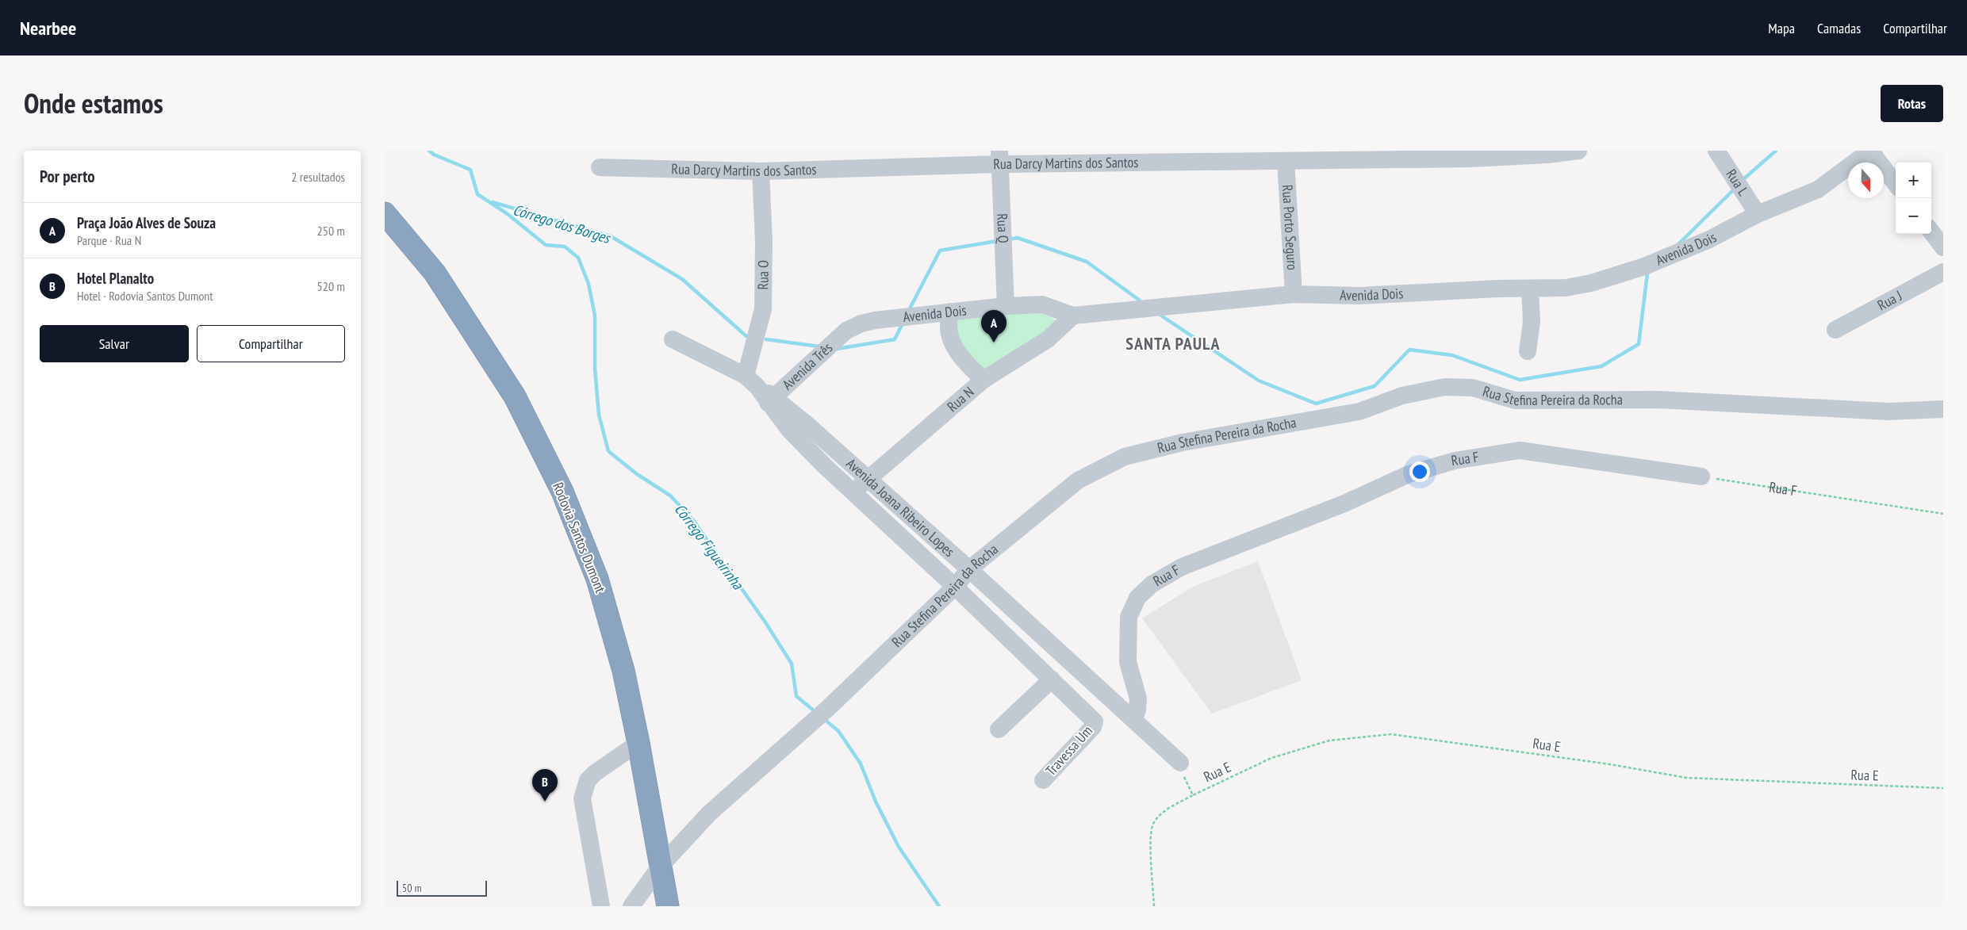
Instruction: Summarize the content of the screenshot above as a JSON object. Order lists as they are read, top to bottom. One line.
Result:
{"streets":{"highway":["Rodovia Santos Dumont"],"street":["Rua Darcy Martins dos Santos","Rua L","Rua Porto Seguro","Rua Q","Avenida Dois","Rua O","Rua J","Avenida Três","Rua Stefina Pereira da Rocha","Rua N","Rua F","Avenida Joana Ribeiro Lopes","Travessa Um"],"path":["Rua E"]},"crossings":[["Rua Darcy Martins dos Santos","Rua Porto Seguro"],["Rua Darcy Martins dos Santos","Rua Q"],["Rua Darcy Martins dos Santos","Rua O"],["Rua L","Avenida Dois"],["Rua Porto Seguro","Avenida Dois"],["Rua Q","Avenida Dois"],["Avenida Dois","Avenida Três"],["Avenida Dois","Rua N"],["Rua O","Avenida Joana Ribeiro Lopes"],["Avenida Três","Avenida Joana Ribeiro Lopes"],["Rua Stefina Pereira da Rocha","Avenida Joana Ribeiro Lopes"],["Rua Stefina Pereira da Rocha","Rodovia Santos Dumont"],["Rua N","Avenida Joana Ribeiro Lopes"],["Rua F","Avenida Joana Ribeiro Lopes"],["Avenida Joana Ribeiro Lopes","Rua E"],["Avenida Joana Ribeiro Lopes","Travessa Um"]],"districts":["SANTA PAULA"],"water":["Córrego dos Borges","Córrego Figueirinha"],"scale_bar":"50 m","north":"bottom","page":{"header":"Nearbee","nav":["Mapa","Camadas","Compartilhar"],"title":"Onde estamos","buttons":["Rotas",["Salvar","Compartilhar"]],"heading":["Por perto","2 resultados"],"map_buttons":["+","−"],"list":[{"mark":"A","name":"Praça João Alves de Souza","note":"Parque · Rua N","value":"250 m"},{"mark":"B","name":"Hotel Planalto","note":"Hotel · Rodovia Santos Dumont","value":"520 m"}],"pins":["A","B"],"scale":"50 m"}}
